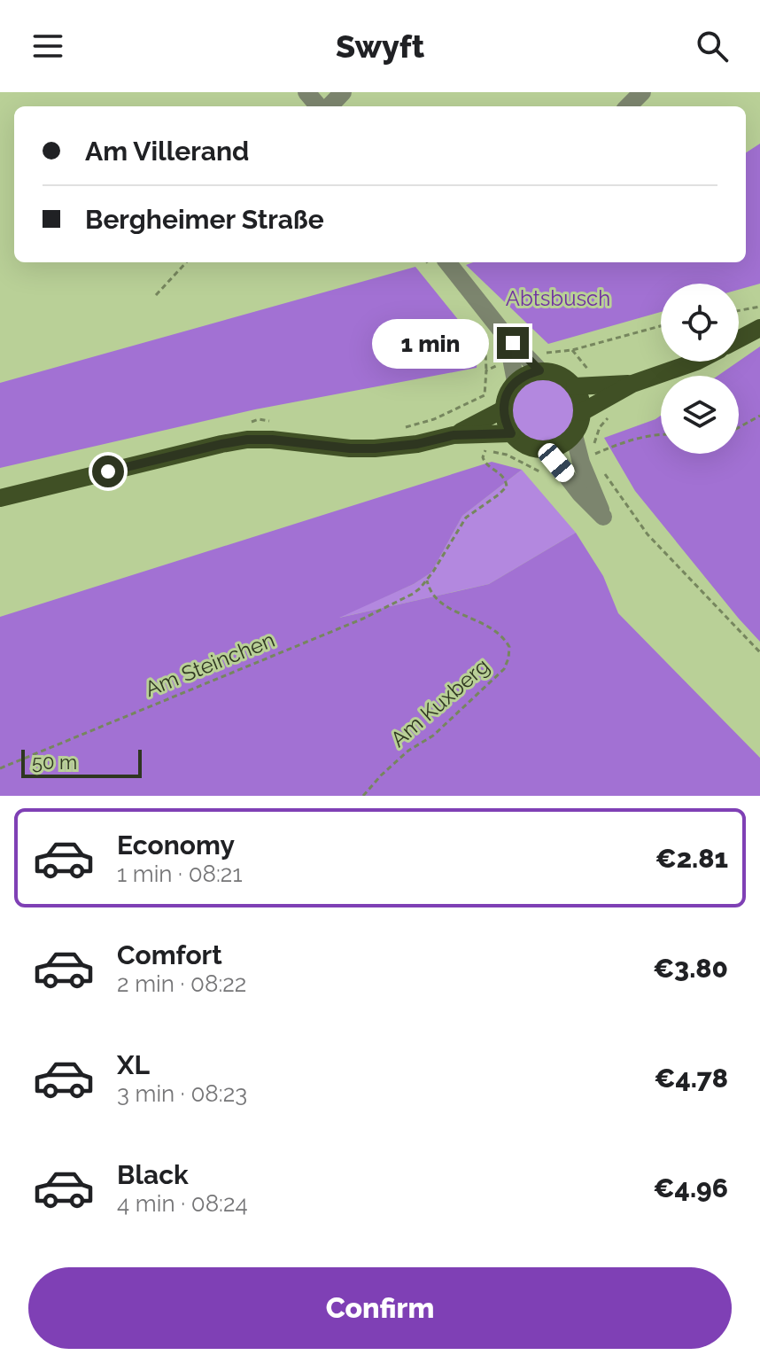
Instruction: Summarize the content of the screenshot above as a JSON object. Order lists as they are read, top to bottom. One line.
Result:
{"streets":{"path":["Am Steinchen","Am Kuxberg"]},"crossings":[["Am Steinchen","Am Kuxberg"]],"parks":["Abtsbusch"],"scale_bar":"50 m","page":{"header":"Swyft","banner":["Am Villerand","Bergheimer Straße"],"bubble":"1 min","scale":"50 m","list":[{"name":"Economy","note":"1 min · 08:21","value":"€2.81"},{"name":"Comfort","note":"2 min · 08:22","value":"€3.80"},{"name":"XL","note":"3 min · 08:23","value":"€4.78"},{"name":"Black","note":"4 min · 08:24","value":"€4.96"}],"buttons":"Confirm"}}
